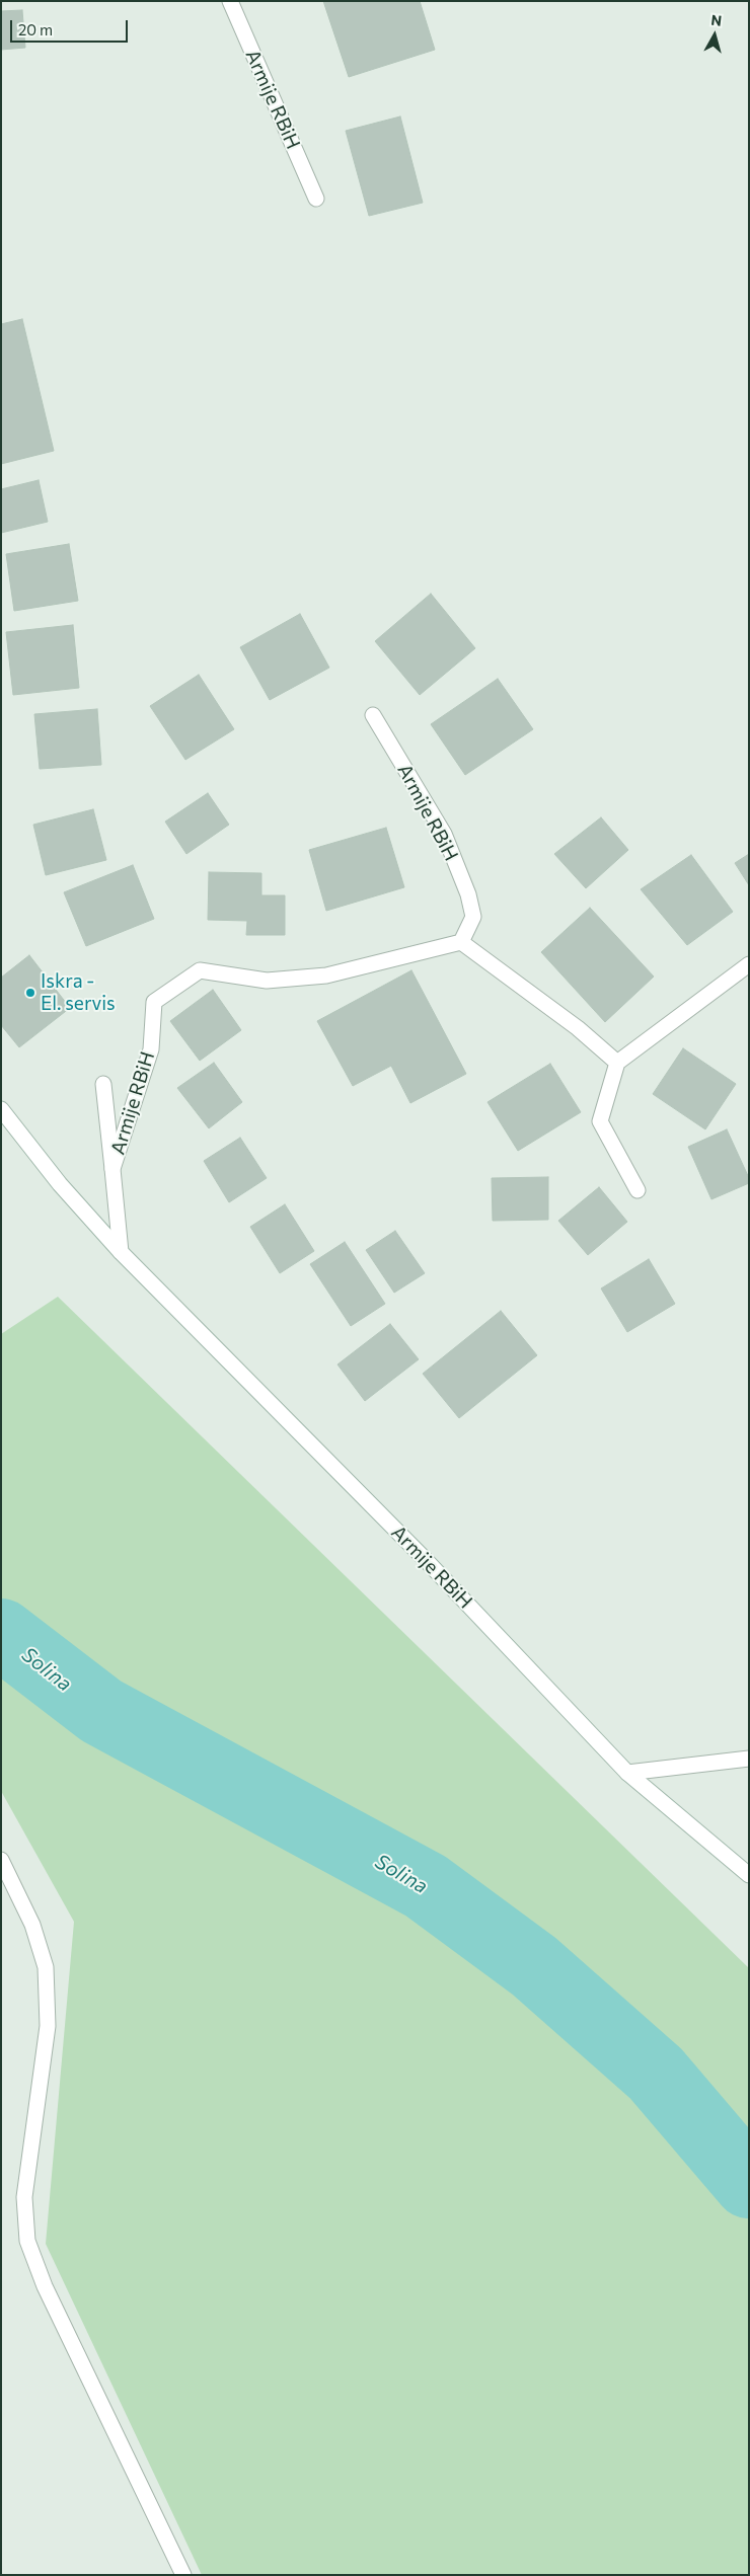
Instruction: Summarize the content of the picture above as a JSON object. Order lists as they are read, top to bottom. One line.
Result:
{"streets":{"street":["Armije RBiH"]},"water":["Solina"],"places":["Iskra - El. servis"],"scale_bar":"20 m","north":"top"}
